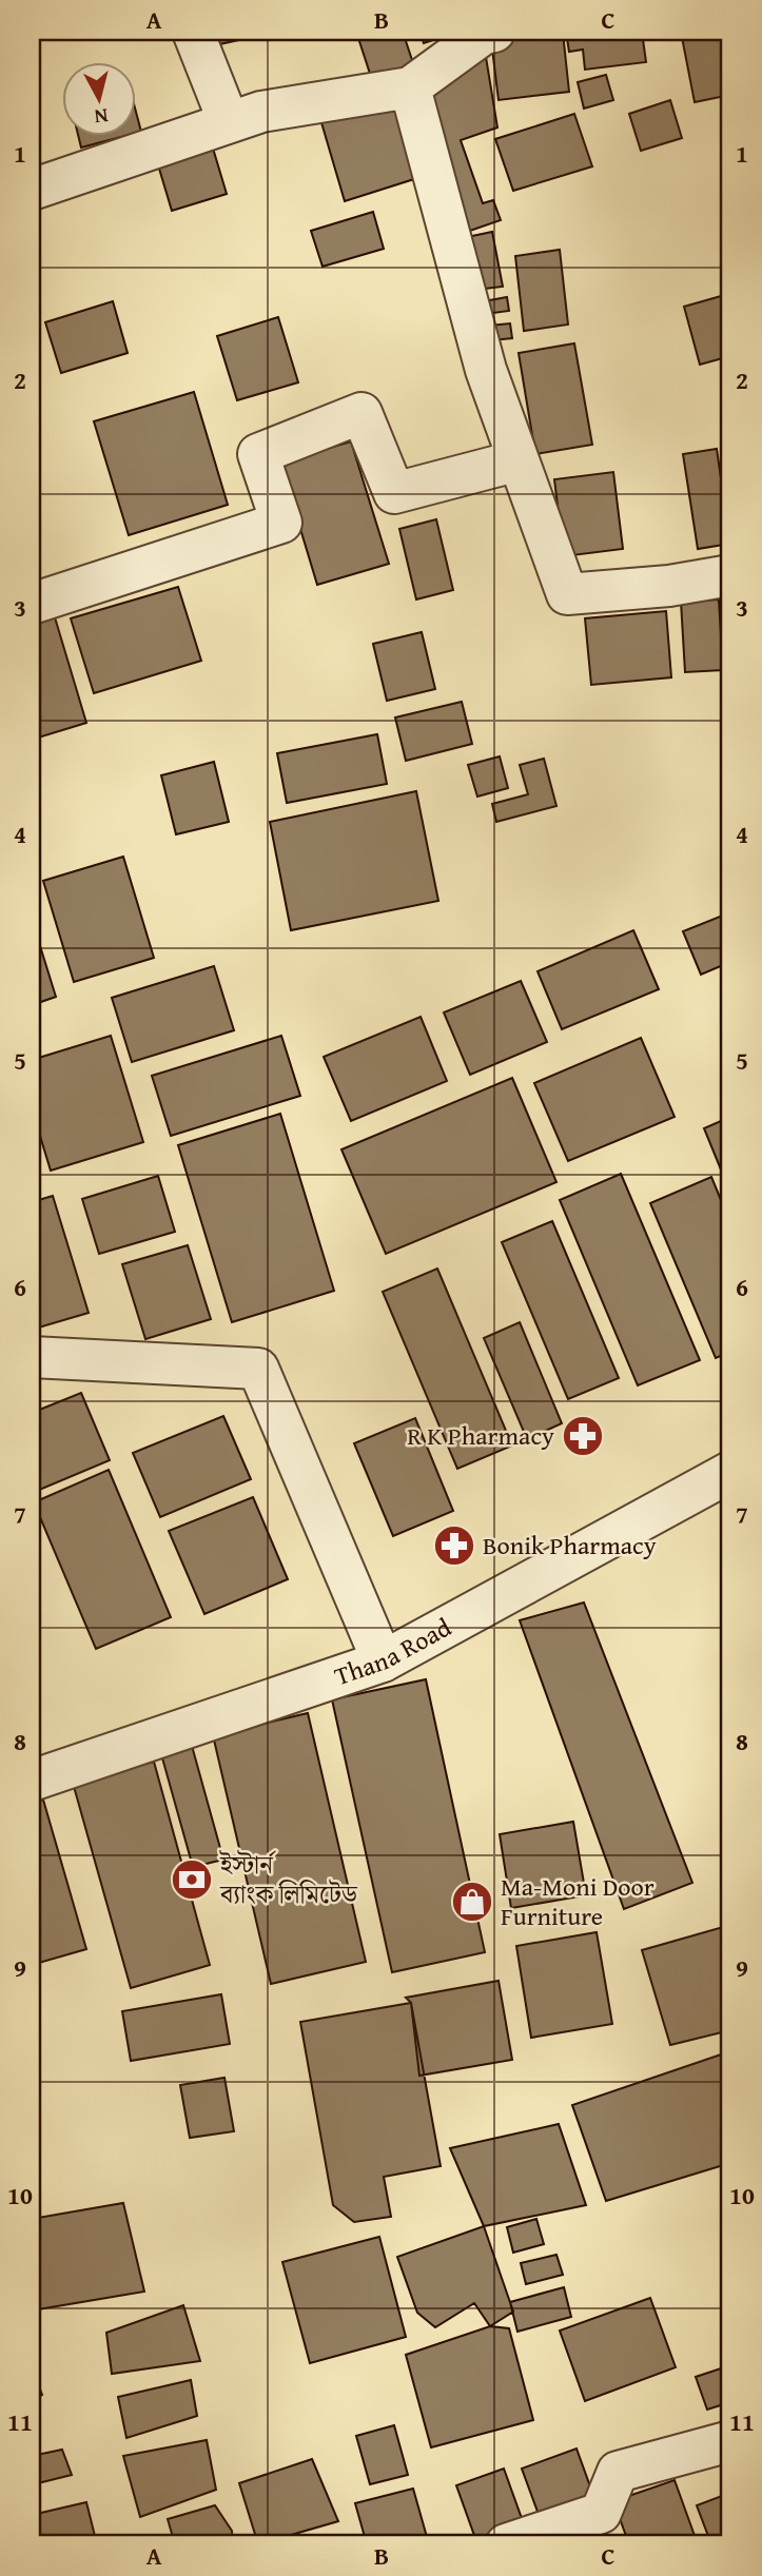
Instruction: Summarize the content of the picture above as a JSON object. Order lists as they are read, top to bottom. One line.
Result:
{"streets":{"street":["Thana Road"]},"places":{"pharmacy":["R K Pharmacy","Bonik Pharmacy"],"bank":["ইস্টার্ন ব্যাংক লিমিটেড"],"shop":["Ma-Moni Door Furniture"]},"north":"bottom","grid":{"columns":["A","B","C"],"rows":["1","2","3","4","5","6","7","8","9","10","11"]}}
